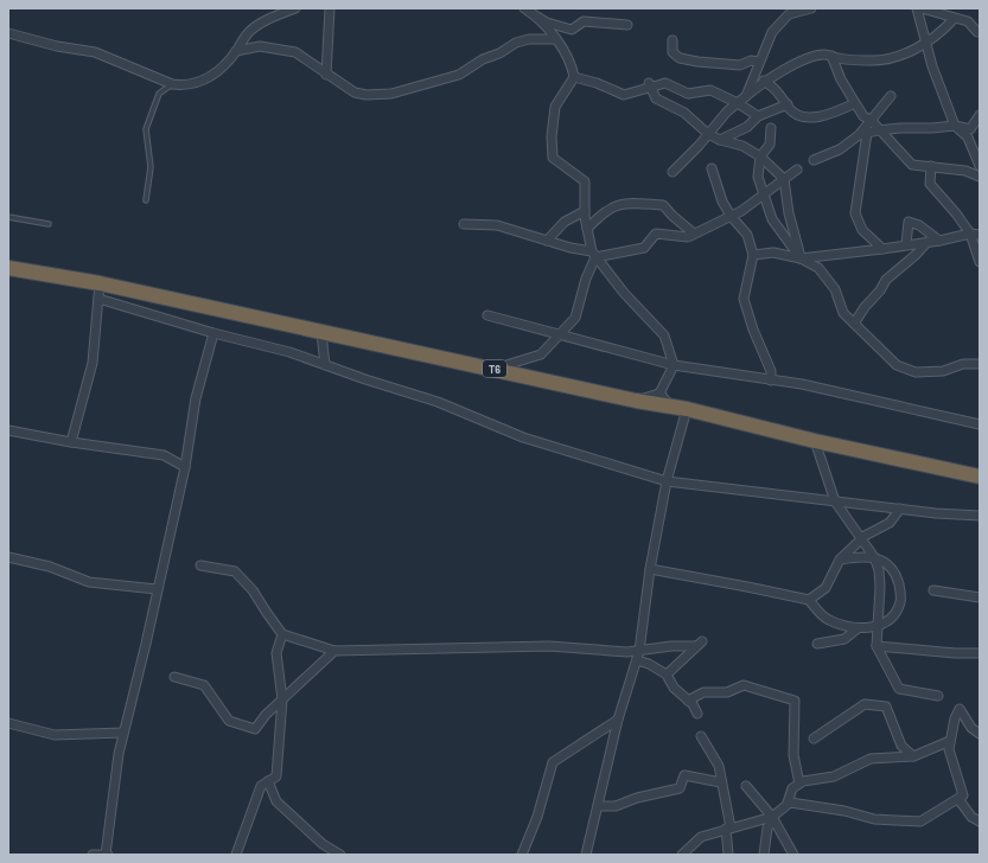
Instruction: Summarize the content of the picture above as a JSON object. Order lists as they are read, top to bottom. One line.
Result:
{"streets":{"highway":["T6"]}}
